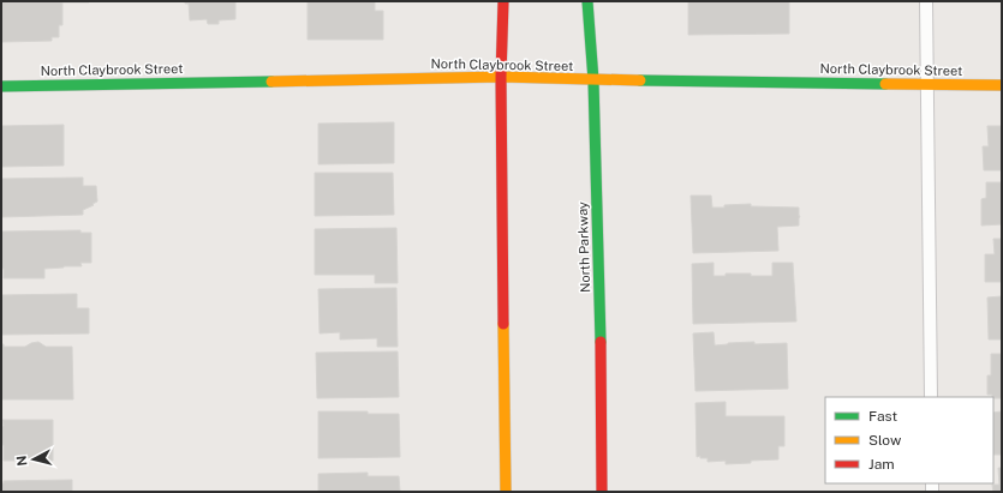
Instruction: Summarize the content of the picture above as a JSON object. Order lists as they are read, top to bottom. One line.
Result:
{"streets":{"main road":["North Claybrook Street","North Parkway"]},"crossings":[["North Claybrook Street","North Parkway"]],"legend":["Fast","Slow","Jam"],"north":"left"}
